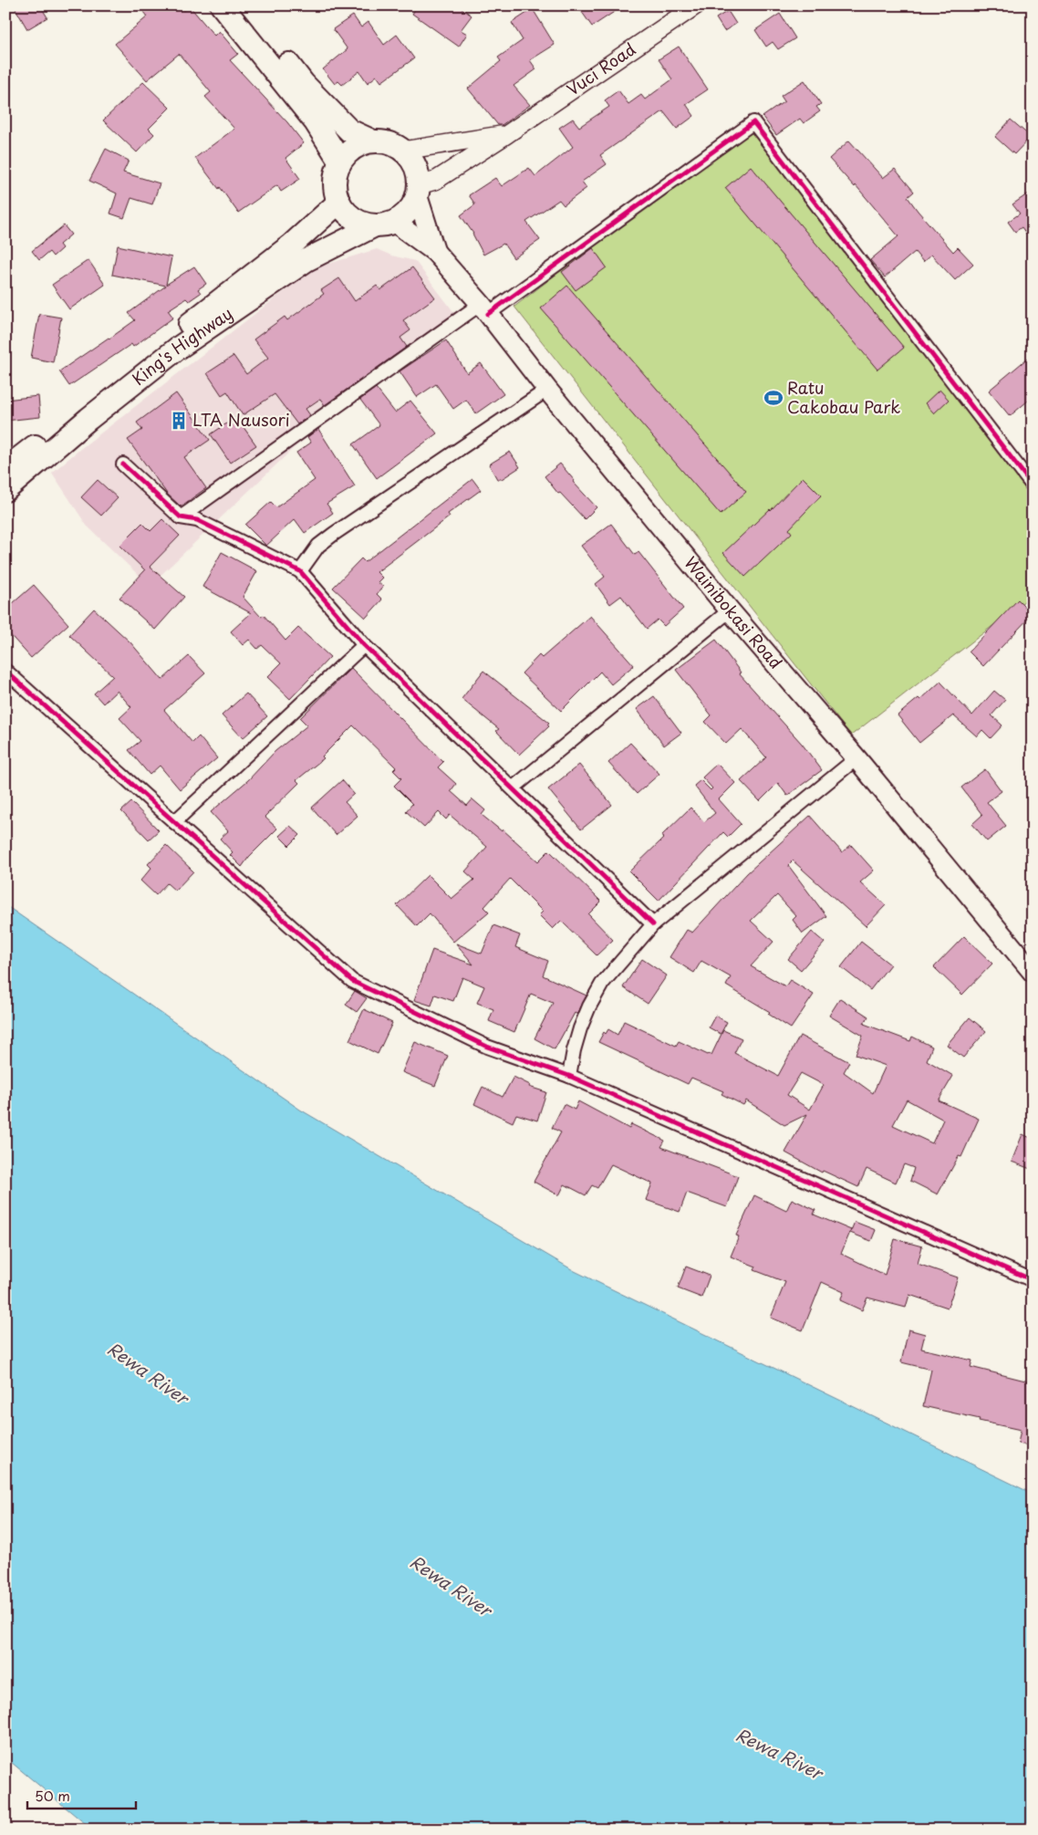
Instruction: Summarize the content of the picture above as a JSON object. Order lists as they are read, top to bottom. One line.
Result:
{"streets":{"highway":["King's Highway"],"main road":["Vuci Road","Wainibokasi Road"]},"crossings":[["Vuci Road","King's Highway"],["Vuci Road","Wainibokasi Road"],["King's Highway","Wainibokasi Road"]],"water":["Rewa River"],"places":{"sports":["Ratu Cakobau Park"],"building":["LTA Nausori"]},"scale_bar":"50 m"}
